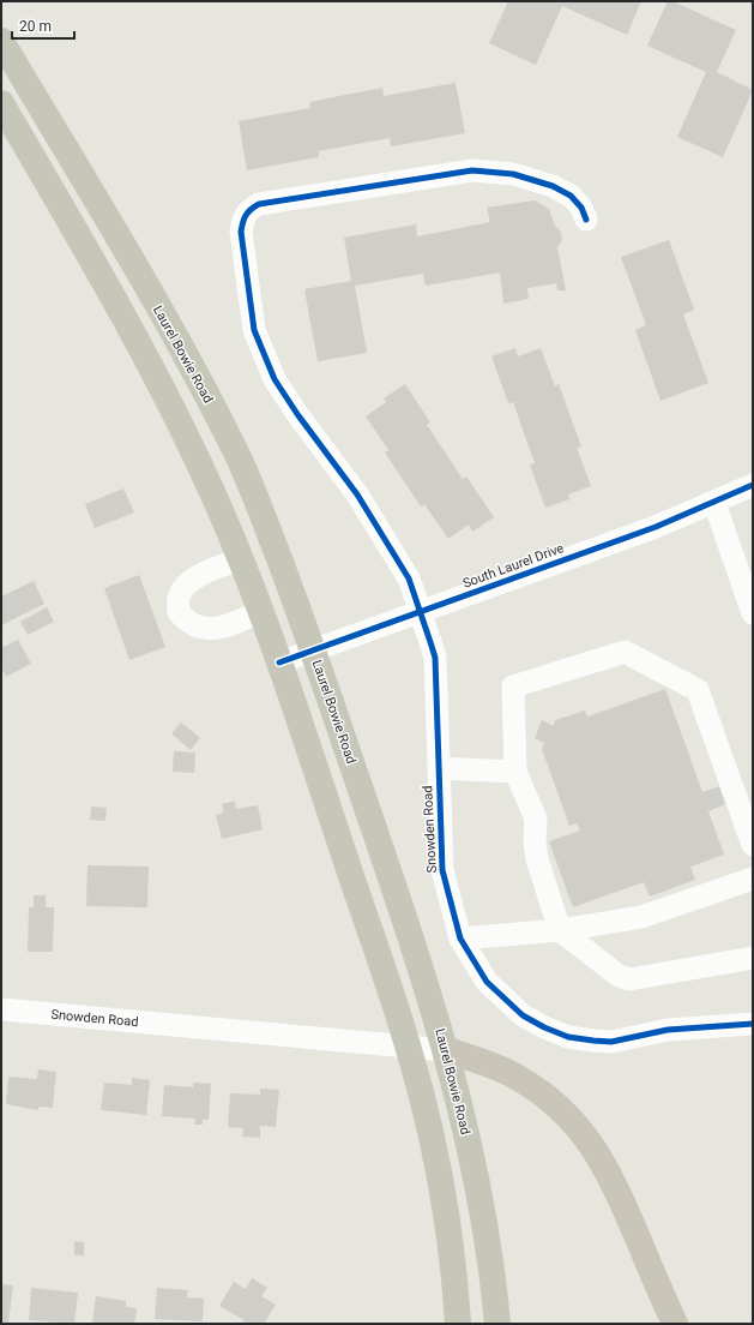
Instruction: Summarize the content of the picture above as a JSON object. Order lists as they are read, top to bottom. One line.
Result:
{"streets":{"main road":["Laurel Bowie Road"],"street":["South Laurel Drive","Snowden Road"]},"crossings":[["Laurel Bowie Road","South Laurel Drive"],["Laurel Bowie Road","Snowden Road"],["South Laurel Drive","Snowden Road"]],"scale_bar":"20 m"}
